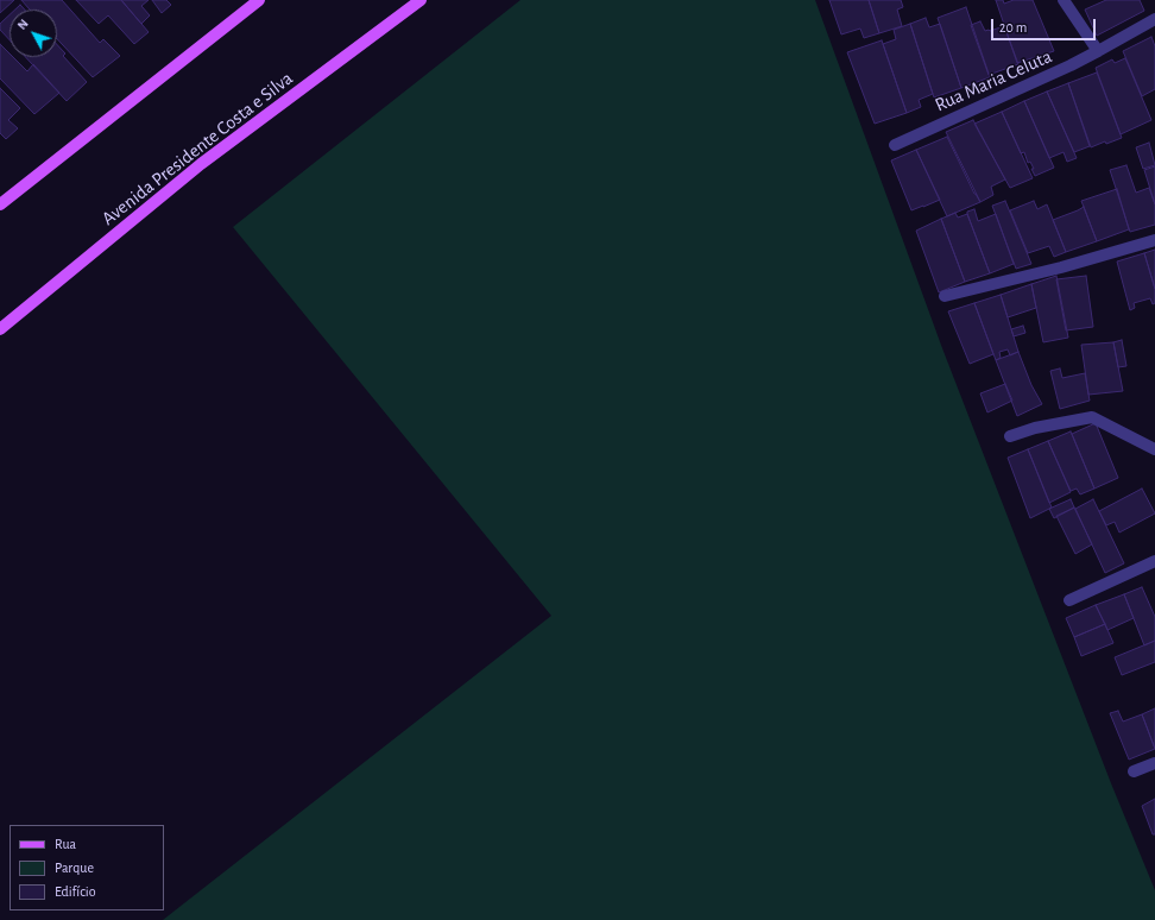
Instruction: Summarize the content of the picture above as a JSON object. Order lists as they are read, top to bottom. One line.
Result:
{"streets":{"main road":["Avenida Presidente Costa e Silva"],"street":["Rua Maria Celuta"]},"legend":["Rua","Parque","Edifício"],"scale_bar":"20 m","north":"top left"}
